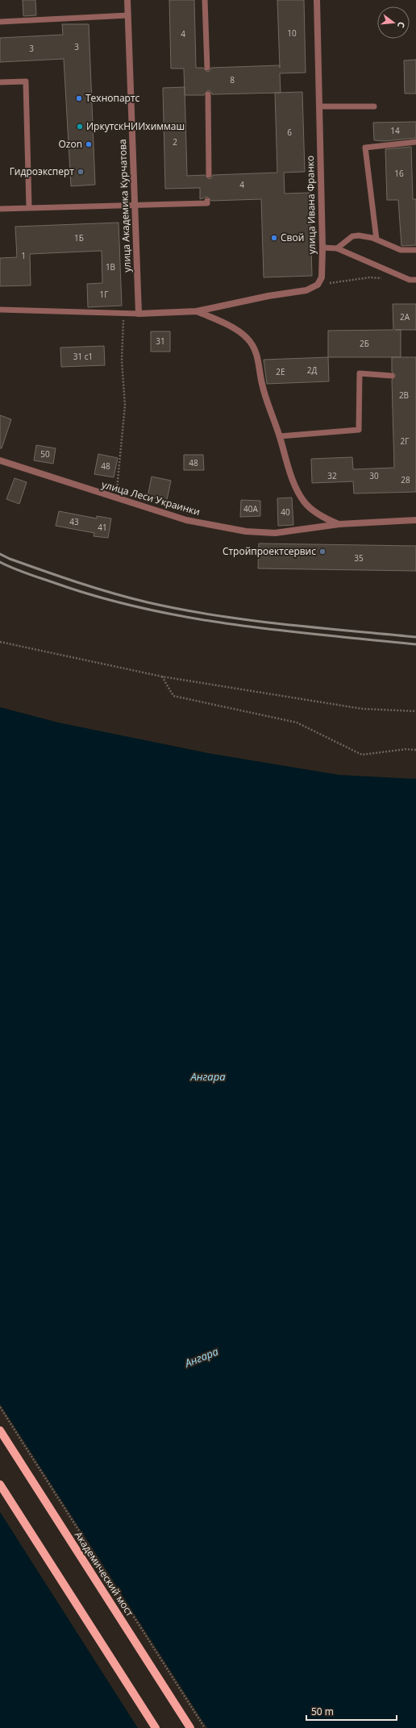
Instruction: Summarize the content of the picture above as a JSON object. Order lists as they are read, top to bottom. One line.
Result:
{"streets":{"main road":["Академический мост"],"street":["улица Ивана Франко","улица Академика Курчатова","улица Леси Украинки"]},"water":["Ангара"],"places":["Технопартс","ИркутскНИИхиммаш","Ozon","Гидроэксперт","Свой","Стройпроектсервис"],"house_numbers":["10","4","3","3","8","14","6","2","16","4","1Б","1","1В","1Г","2А","31","2Б","31 с1","2Д","2Е","2В","2Г","50","48","48","32","30","28","40А","40","43","41","35"],"scale_bar":"50 m","north":"right"}
